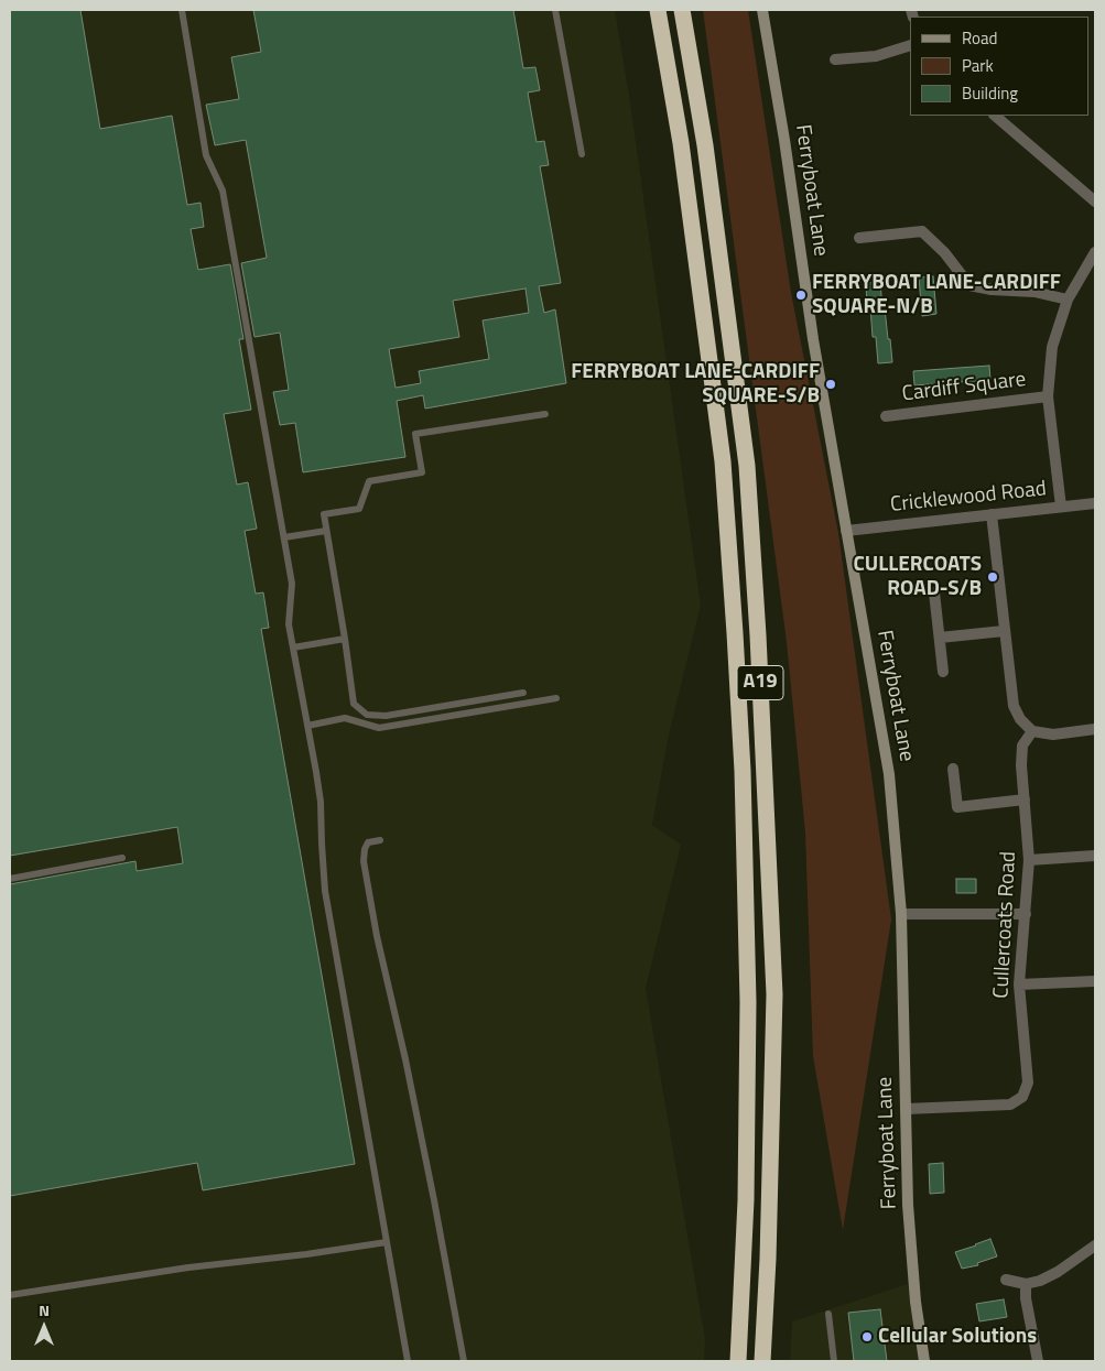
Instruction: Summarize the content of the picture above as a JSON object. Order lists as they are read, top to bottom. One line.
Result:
{"streets":{"highway":["A19"],"street":["Ferryboat Lane","Cardiff Square","Cricklewood Road","Cullercoats Road"]},"crossings":[["Ferryboat Lane","Cricklewood Road"],["Ferryboat Lane","Cullercoats Road"]],"places":["FERRYBOAT LANE-CARDIFF SQUARE-N/B","FERRYBOAT LANE-CARDIFF SQUARE-S/B","CULLERCOATS ROAD-S/B","Cellular Solutions"],"legend":["Road","Park","Building"],"north":"top"}
